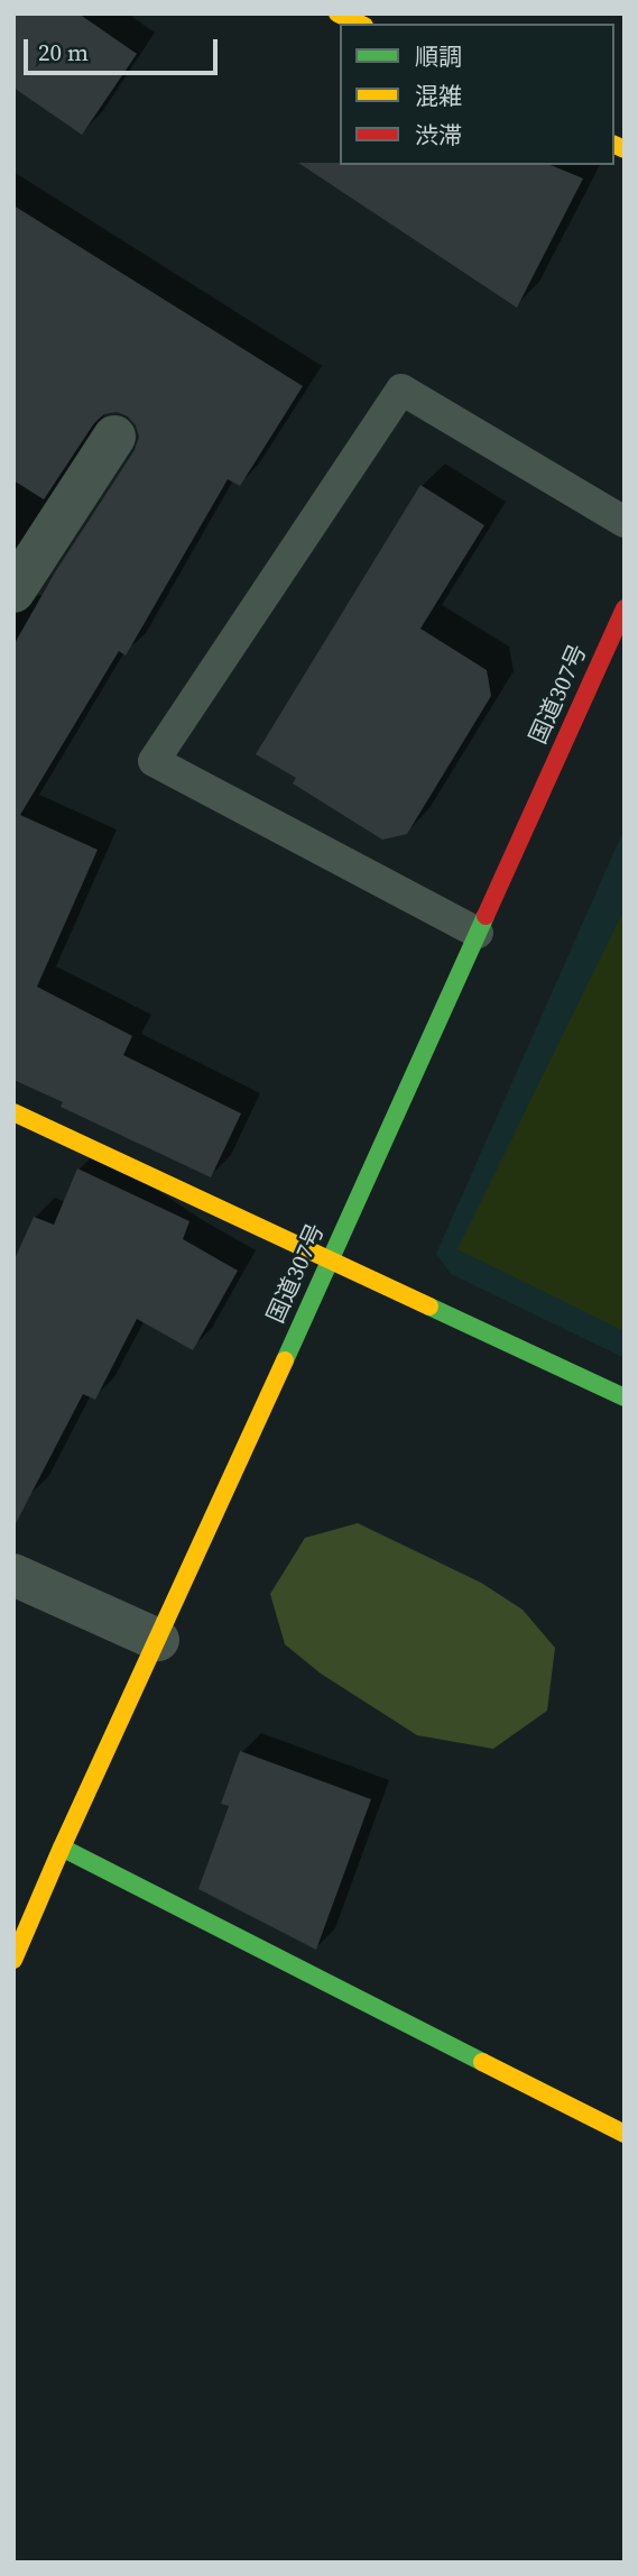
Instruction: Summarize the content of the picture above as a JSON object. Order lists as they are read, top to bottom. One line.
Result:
{"streets":{"main road":["国道307号"]},"legend":["順調","混雑","渋滞"],"scale_bar":"20 m"}
